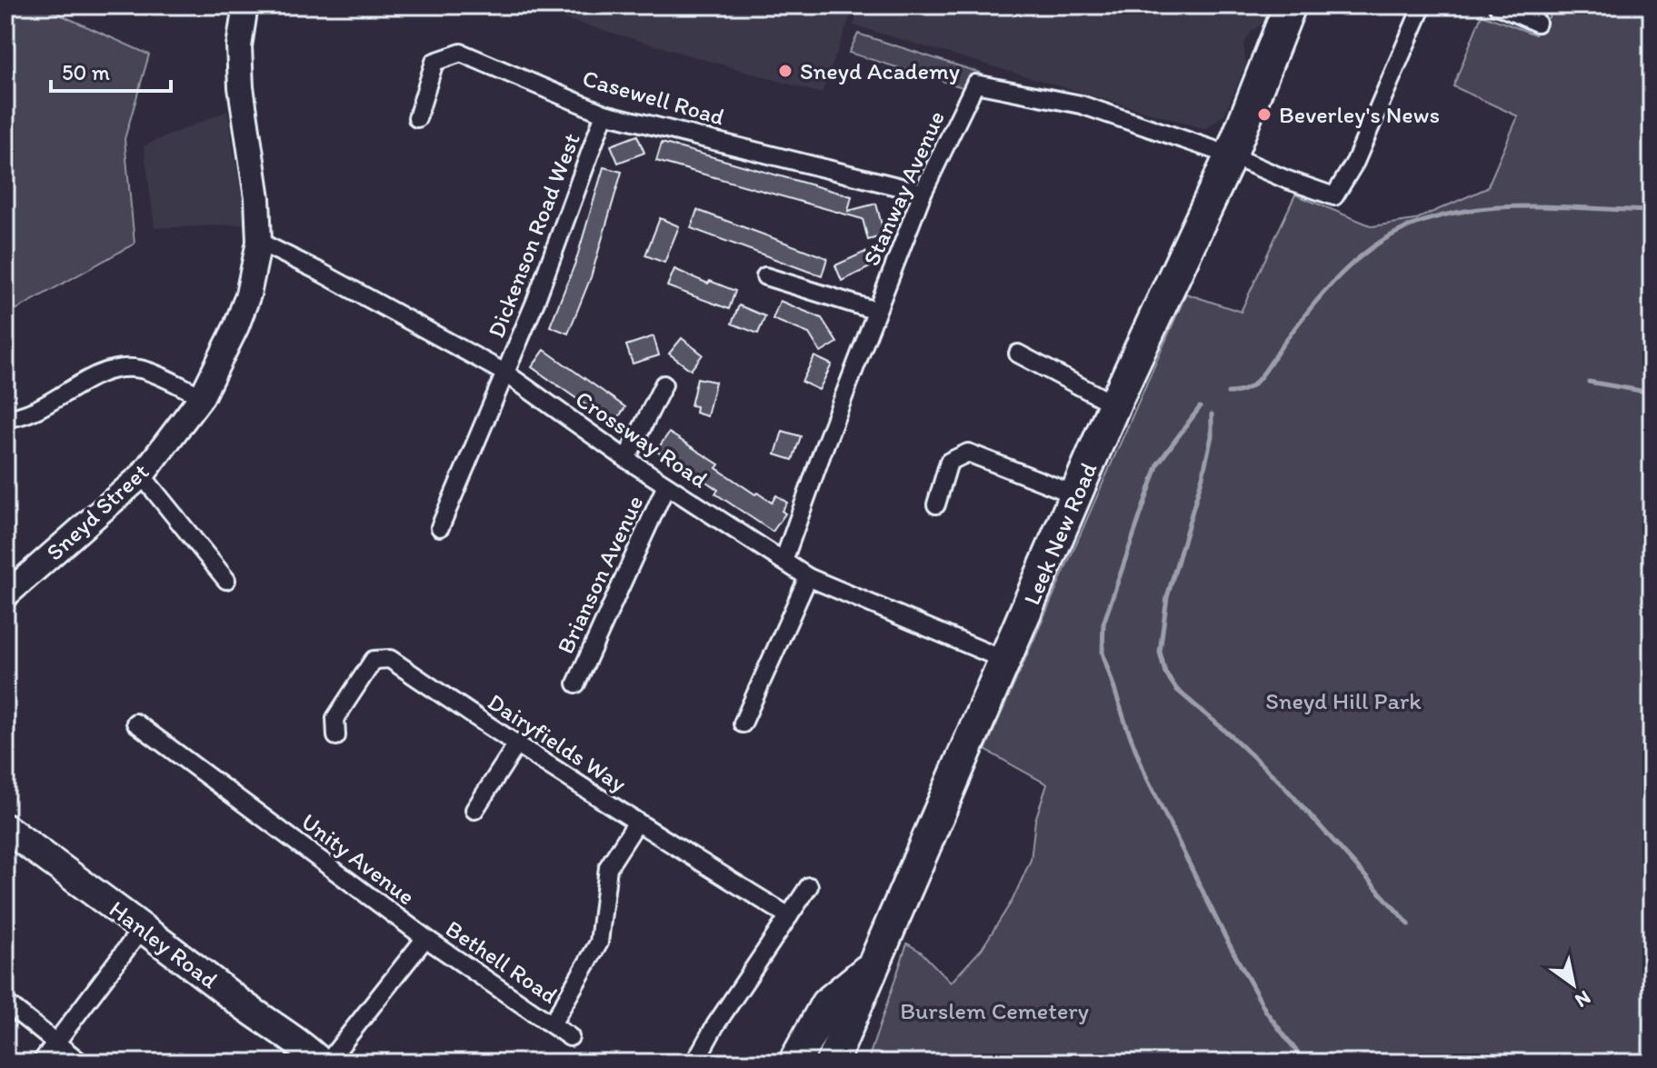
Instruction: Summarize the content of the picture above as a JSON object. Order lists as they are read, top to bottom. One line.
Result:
{"streets":{"highway":["Leek New Road"],"main road":["Hanley Road"],"street":["Casewell Road","Stanway Avenue","Dickenson Road West","Crossway Road","Sneyd Street","Brianson Avenue","Dairyfields Way","Unity Avenue","Bethell Road"]},"crossings":[["Casewell Road","Stanway Avenue"],["Casewell Road","Dickenson Road West"],["Stanway Avenue","Crossway Road"],["Stanway Avenue","Leek New Road"],["Dickenson Road West","Crossway Road"],["Crossway Road","Sneyd Street"],["Crossway Road","Leek New Road"],["Crossway Road","Brianson Avenue"],["Dairyfields Way","Bethell Road"],["Unity Avenue","Bethell Road"]],"parks":["Sneyd Hill Park","Burslem Cemetery"],"places":["Sneyd Academy","Beverley's News"],"scale_bar":"50 m","north":"bottom right"}
